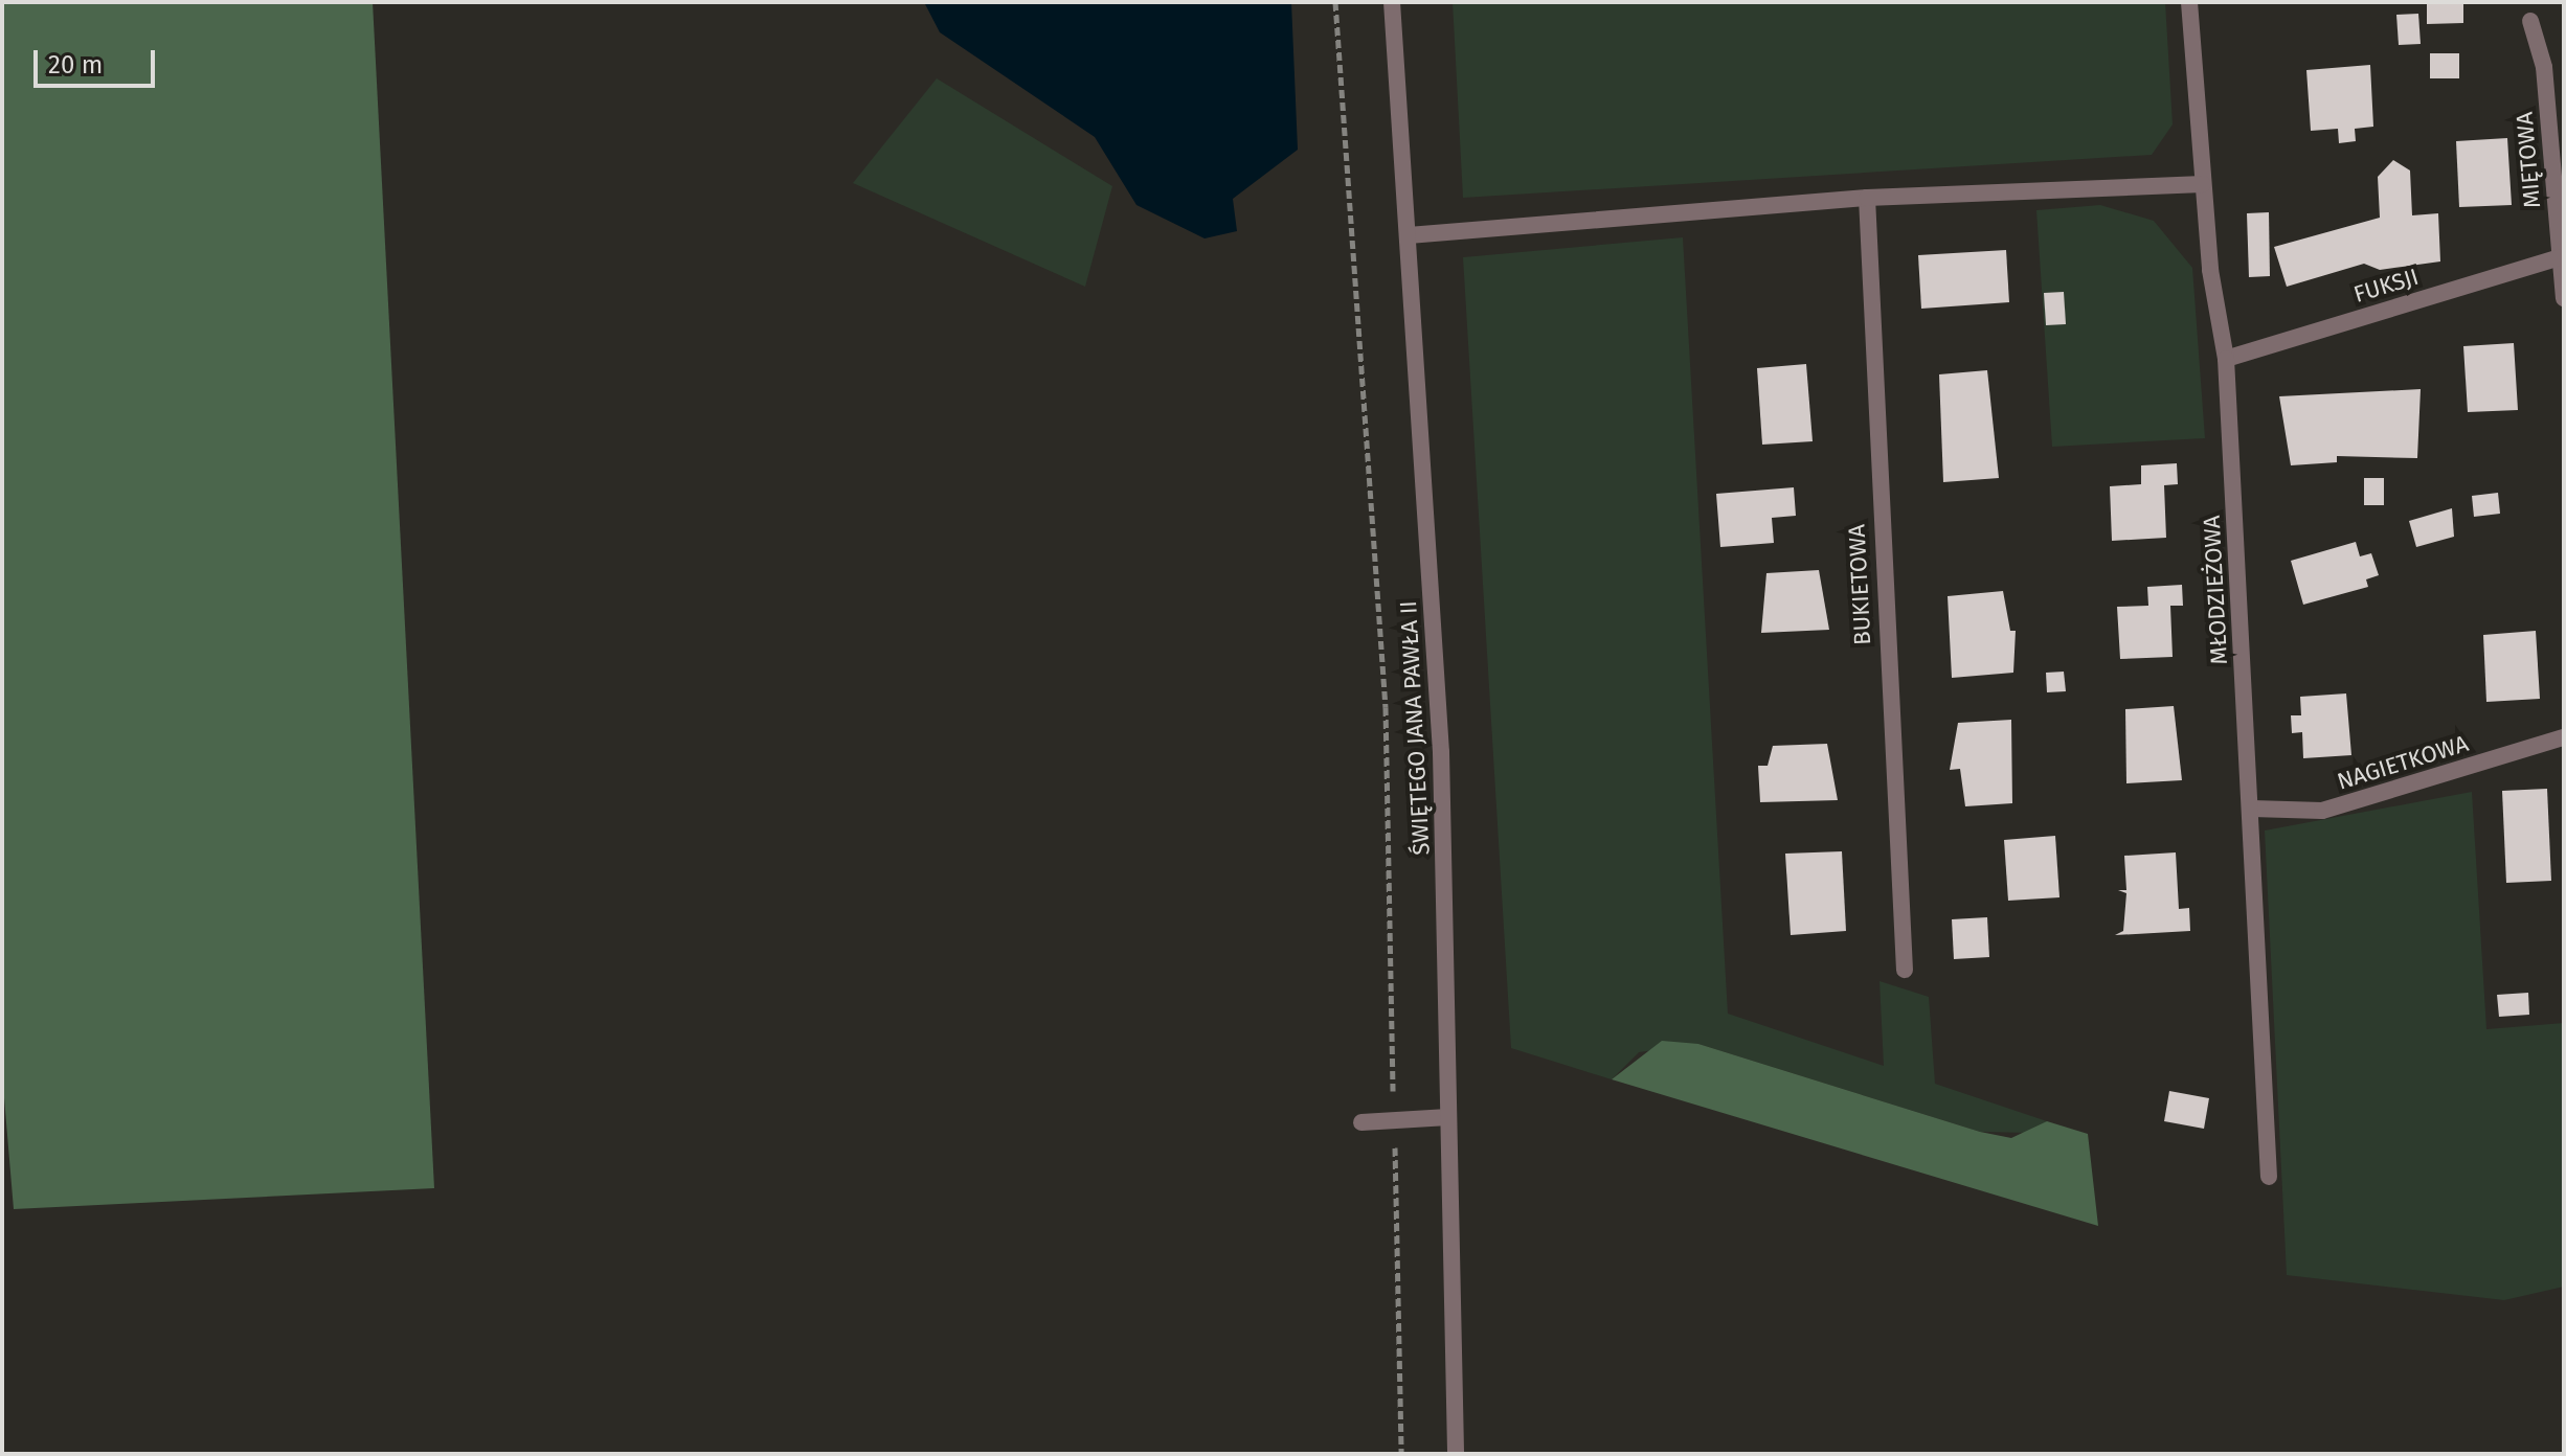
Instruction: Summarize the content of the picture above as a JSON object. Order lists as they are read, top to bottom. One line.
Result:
{"streets":{"street":["MIĘTOWA","FUKSJI","BUKIETOWA","MŁODZIEŻOWA","ŚWIĘTEGO JANA PAWŁA II","NAGIETKOWA"]},"crossings":[["MIĘTOWA","FUKSJI"],["FUKSJI","MŁODZIEŻOWA"],["MŁODZIEŻOWA","NAGIETKOWA"]],"scale_bar":"20 m"}
